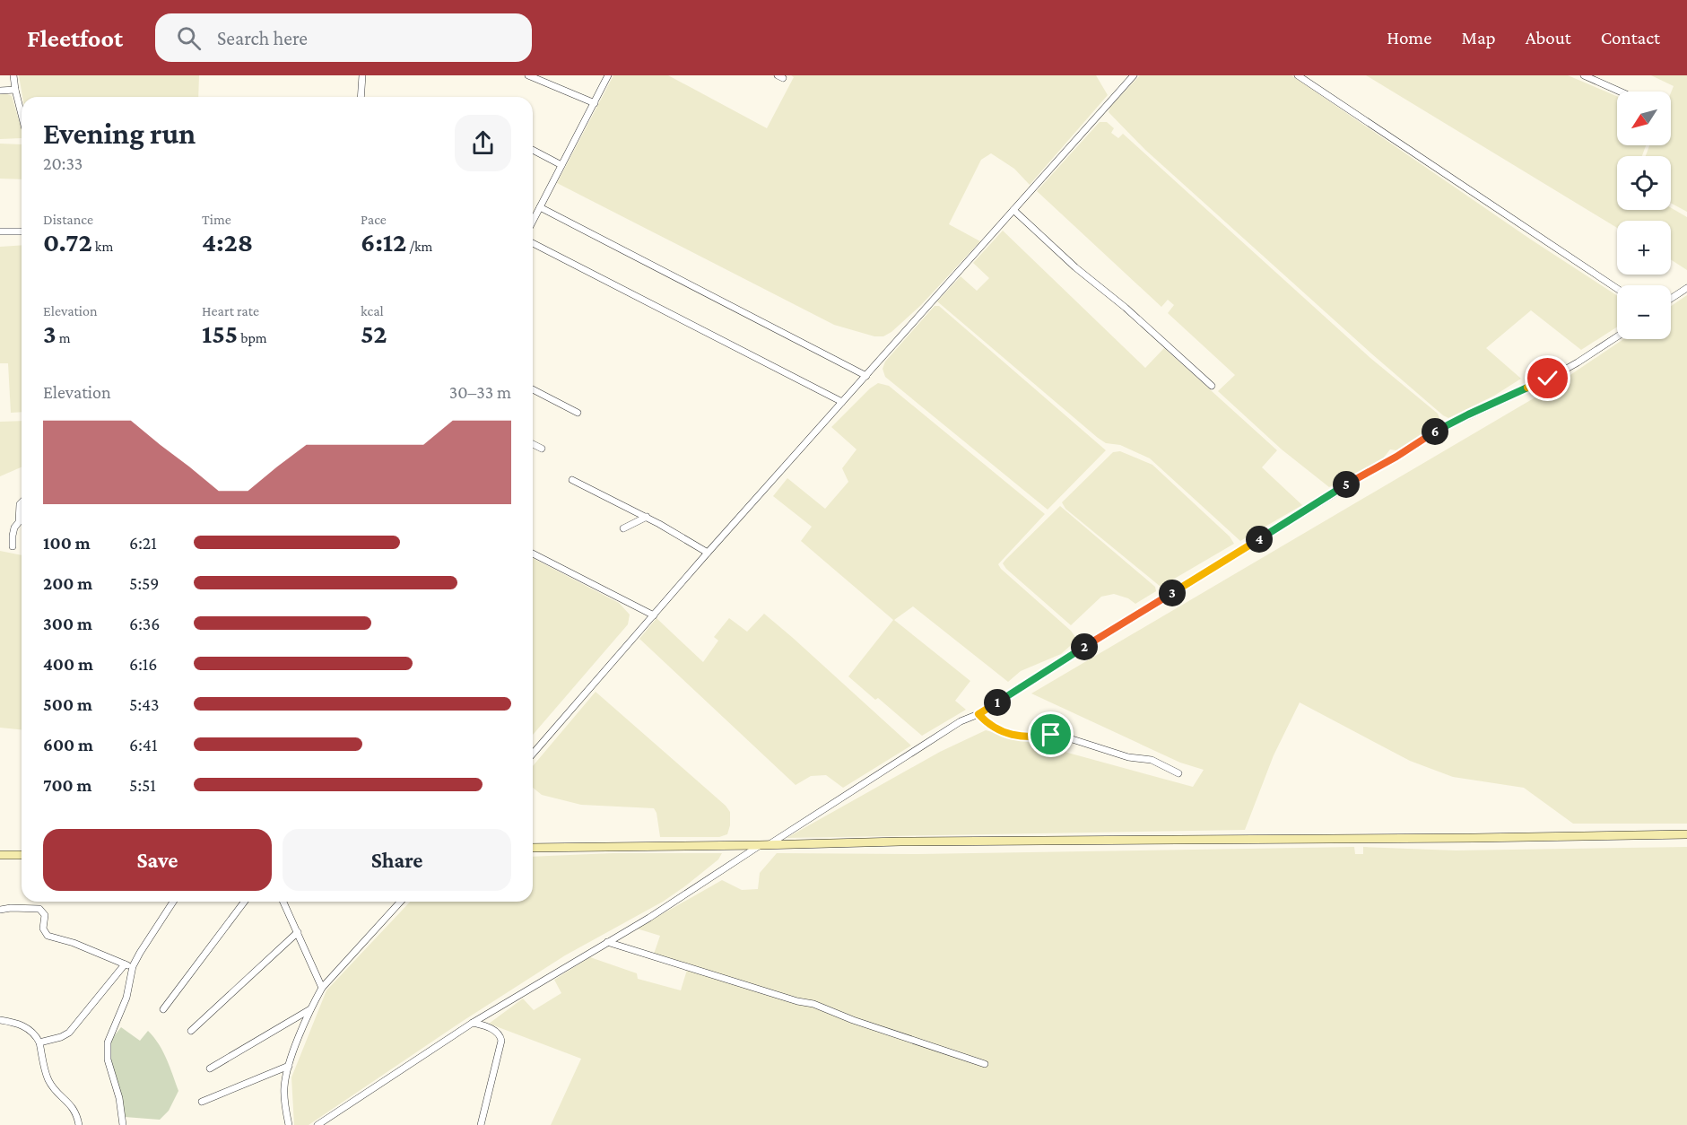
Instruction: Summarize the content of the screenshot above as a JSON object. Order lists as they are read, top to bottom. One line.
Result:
{"north":"bottom left","page":{"header":"Fleetfoot","search":"Search here","nav":["Home","Map","About","Contact"],"map_buttons":["+","−"],"heading":["Evening run","20:33"],"stats":[["Distance","0.72 km"],["Time","4:28"],["Pace","6:12 /km"],["Elevation","3 m"],["Heart rate","155 bpm"],["kcal","52"]],"chart":["Elevation","30–33 m"],"pins":["6","5","4","3","2","1"],"list":[{"name":"100 m","note":"6:21"},{"name":"200 m","note":"5:59"},{"name":"300 m","note":"6:36"},{"name":"400 m","note":"6:16"},{"name":"500 m","note":"5:43"},{"name":"600 m","note":"6:41"},{"name":"700 m","note":"5:51"}],"buttons":["Save","Share"]}}
